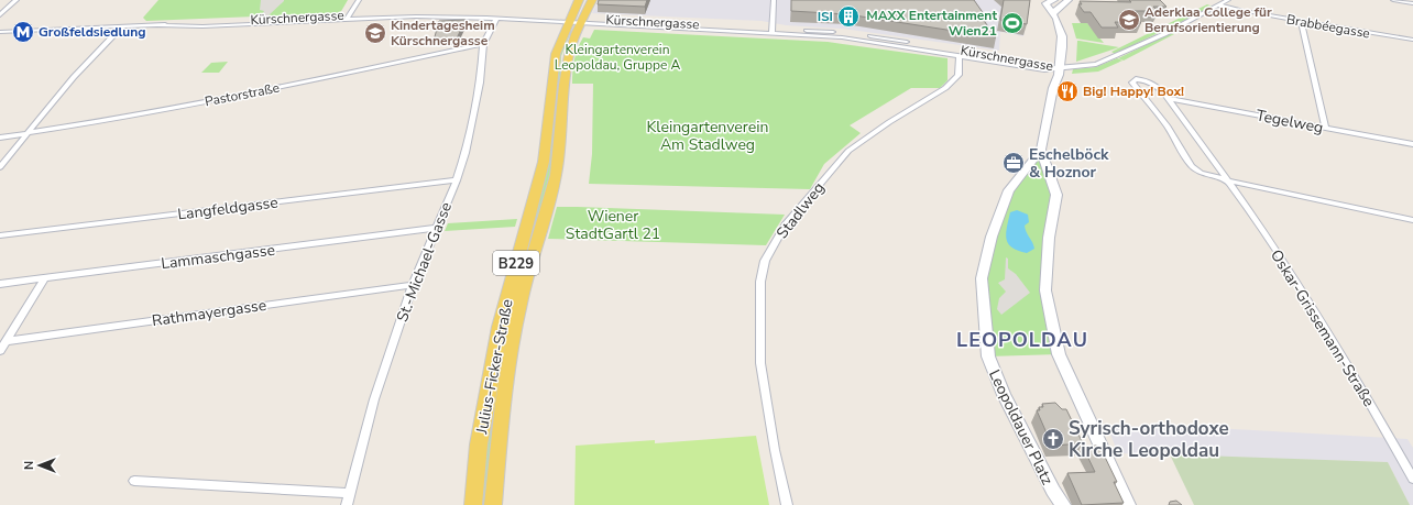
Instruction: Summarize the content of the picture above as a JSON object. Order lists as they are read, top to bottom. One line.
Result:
{"streets":{"main road":["B229","Julius-Ficker-Straße"],"street":["Kürschnergasse","Brabbéegasse","Pastorstraße","Tegelweg","Langfeldgasse","Stadlweg","Lammaschgasse","St.-Michael-Gasse","Rathmayergasse","Oskar-Grissemann-Straße","Leopoldauer Platz"]},"crossings":[["Kürschnergasse","Stadlweg"],["Kürschnergasse","St.-Michael-Gasse"],["Kürschnergasse","Julius-Ficker-Straße"],["Kürschnergasse","Leopoldauer Platz"],["Pastorstraße","St.-Michael-Gasse"],["Tegelweg","Oskar-Grissemann-Straße"],["Langfeldgasse","St.-Michael-Gasse"],["Lammaschgasse","St.-Michael-Gasse"],["St.-Michael-Gasse","Rathmayergasse"]],"districts":["LEOPOLDAU"],"parks":["Kleingartenverein Leopoldau, Gruppe A","Kleingartenverein Am Stadlweg","Wiener StadtGartl 21"],"places":{"building":["ISI"],"school or university":["Aderklaa College für Berufsorientierung","Kindertagesheim Kürschnergasse"],"sports":["MAXX Entertainment Wien21"],"metro station":["Großfeldsiedlung"],"restaurant":["Big! Happy! Box!"],"office":["Eschelböck & Hoznor"],"church":["Syrisch-orthodoxe Kirche Leopoldau"]},"north":"left"}
